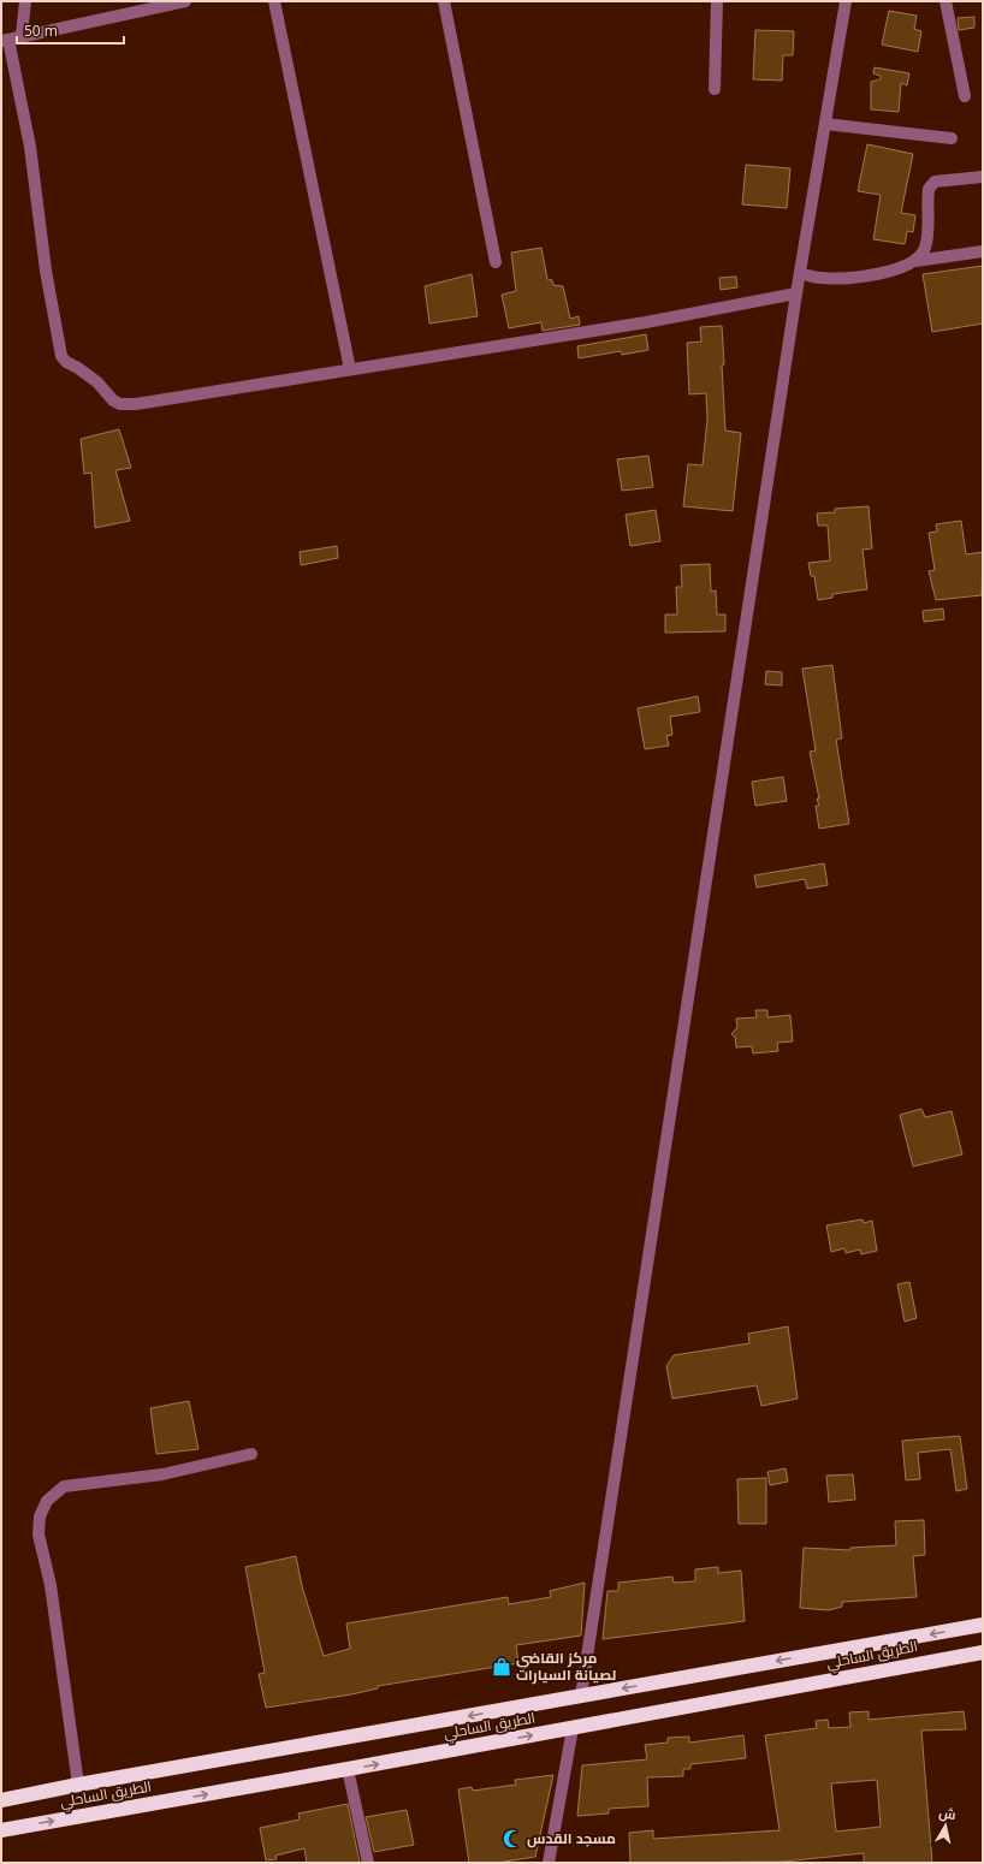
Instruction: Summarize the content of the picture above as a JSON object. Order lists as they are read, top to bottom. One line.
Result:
{"streets":{"highway":["الطريق الساحلي"]},"places":{"shop":["مركز القاضي لصيانة السيارات"],"mosque":["مسجد القدس"]},"scale_bar":"50 m","north":"top"}
